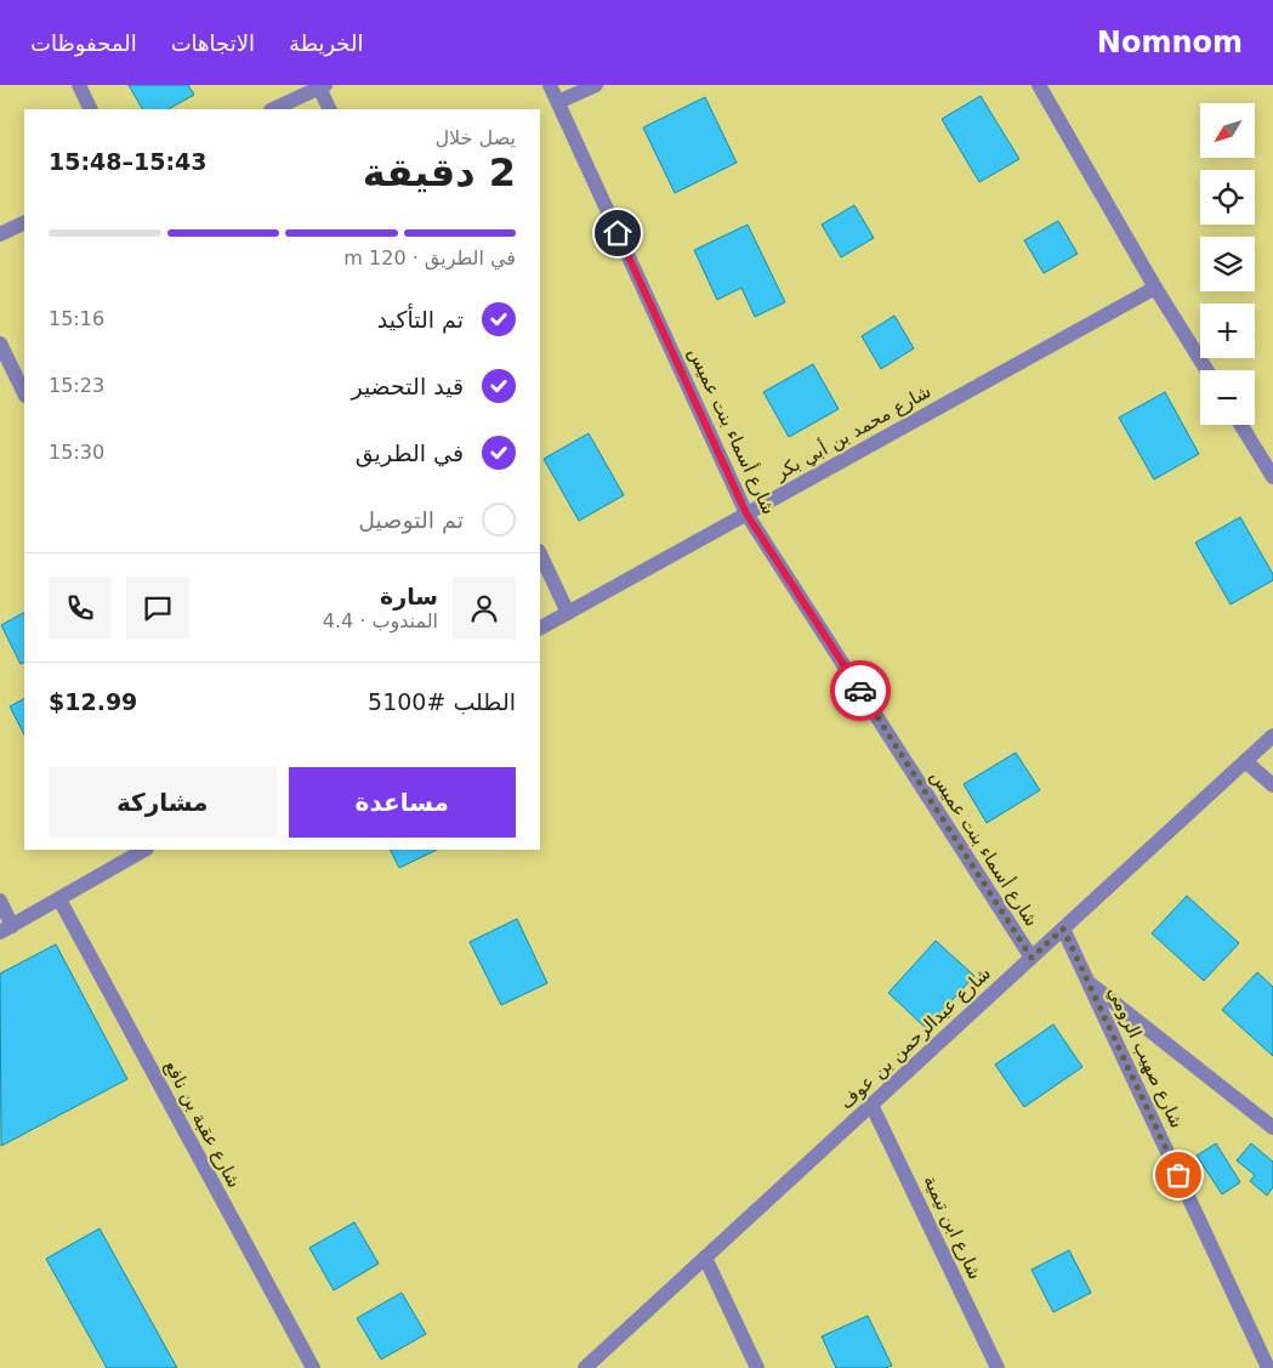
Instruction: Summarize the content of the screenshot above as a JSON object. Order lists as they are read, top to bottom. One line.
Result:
{"streets":{"street":["شارع أسماء بنت عميس","شارع محمد بن أبي بكر","شارع عبدالرحمن بن عوف","شارع صهيب الرومي","شارع عقبة بن نافع","شارع ابن تيمية"]},"crossings":[["شارع أسماء بنت عميس","شارع محمد بن أبي بكر"],["شارع أسماء بنت عميس","شارع عبدالرحمن بن عوف"],["شارع عبدالرحمن بن عوف","شارع صهيب الرومي"],["شارع عبدالرحمن بن عوف","شارع ابن تيمية"]],"north":"bottom left","page":{"header":"Nomnom","nav":["الخريطة","الاتجاهات","المحفوظات"],"map_buttons":["+","−"],"heading":["2 دقيقة","يصل خلال","15:43–15:48"],"panel":["سارة","المندوب · 4.4","الطلب #5100","$12.99"],"bar":"في الطريق · 120 m","list":[["تم التأكيد","15:16"],["قيد التحضير","15:23"],["في الطريق","15:30"],"تم التوصيل"],"buttons":["مساعدة","مشاركة"]}}
